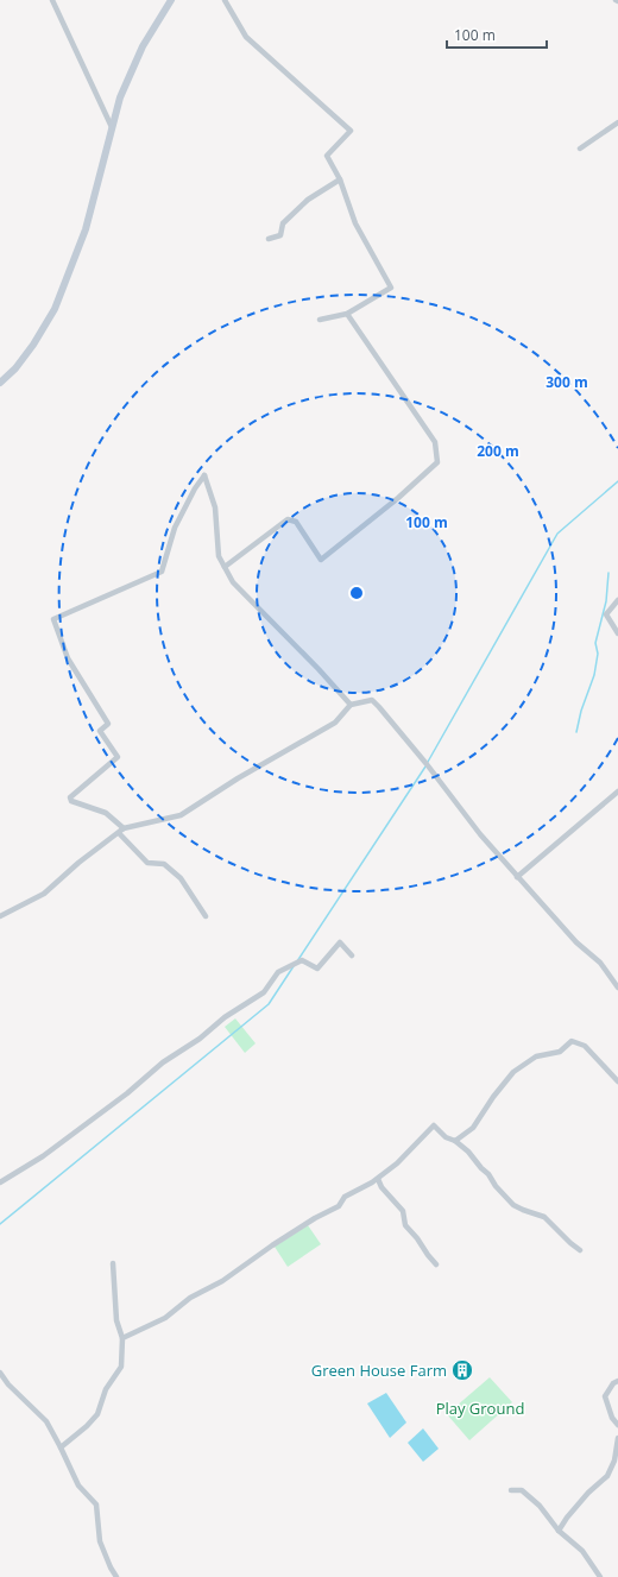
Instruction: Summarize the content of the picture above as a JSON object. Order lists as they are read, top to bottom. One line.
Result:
{"parks":["Play Ground"],"places":{"building":["Green House Farm"]},"scale_bar":"100 m","rings":["300 m","200 m","100 m"]}
